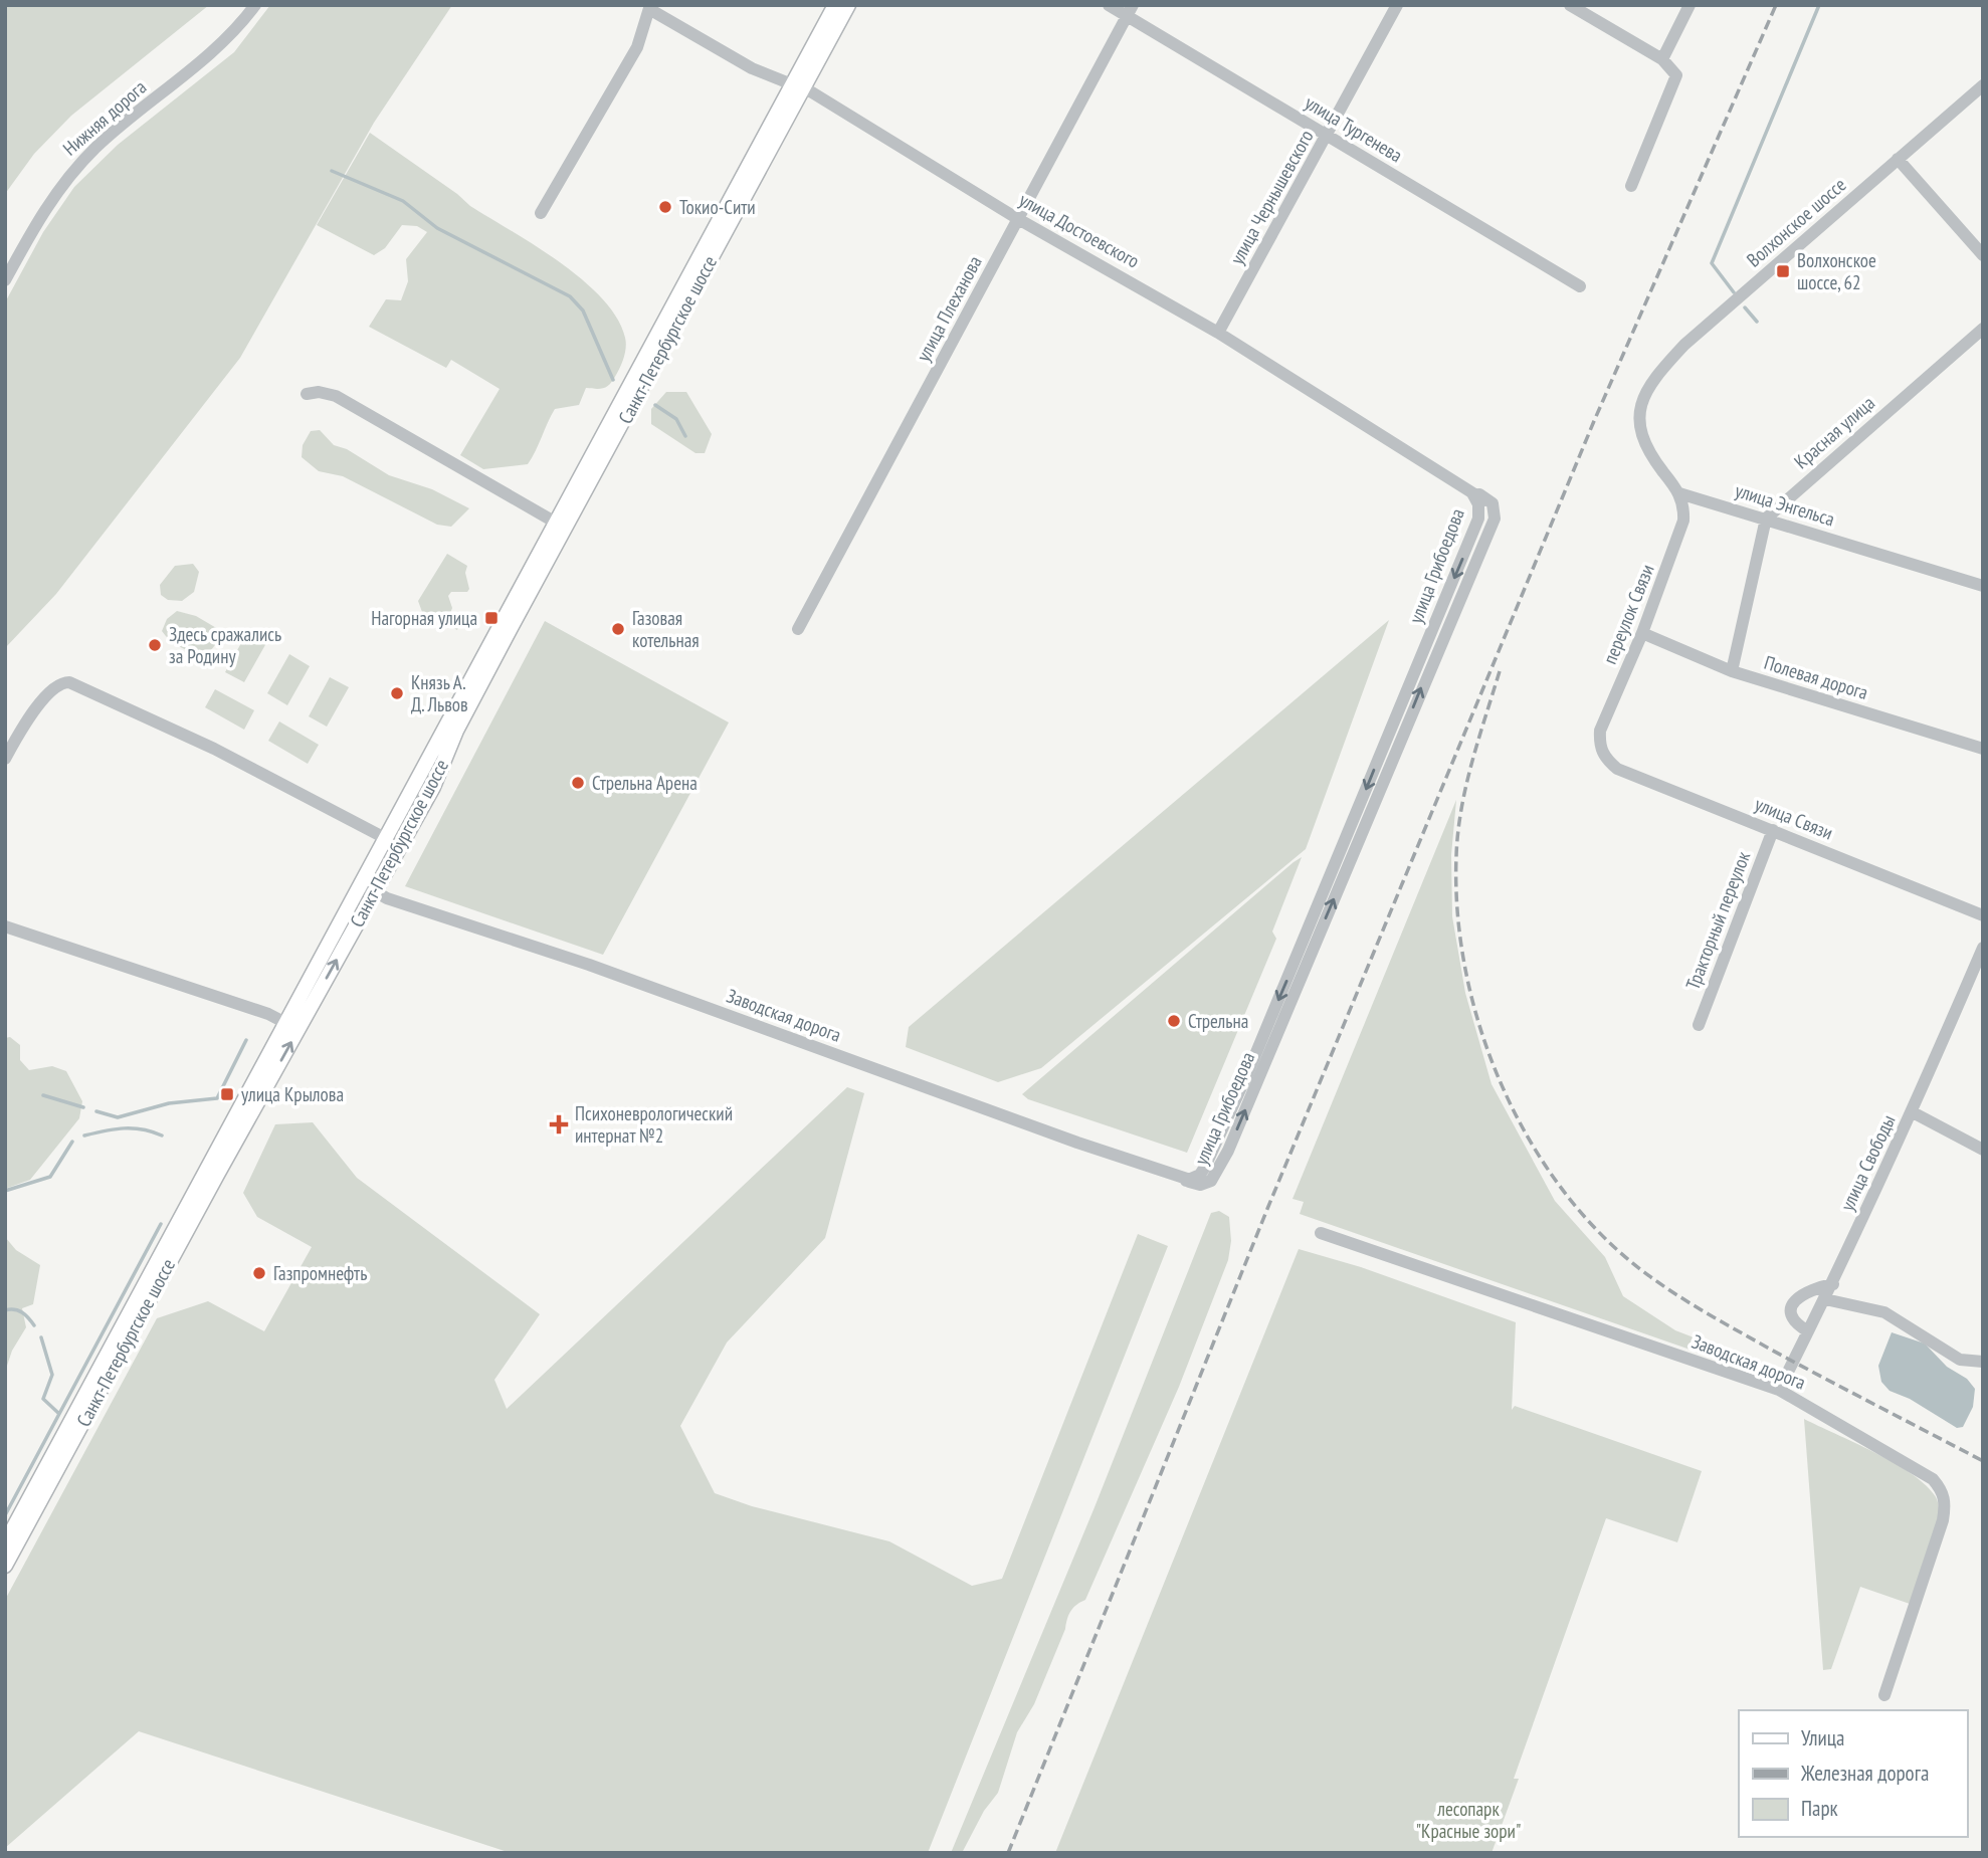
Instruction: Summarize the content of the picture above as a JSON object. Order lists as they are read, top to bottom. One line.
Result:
{"streets":{"main road":["Санкт-Петербургское шоссе"],"street":["Нижняя дорога","улица Тургенева","улица Чернышевского","Волхонское шоссе","улица Достоевского","улица Плеханова","Красная улица","улица Энгельса","улица Грибоедова","переулок Связи","Полевая дорога","улица Связи","Тракторный переулок","Заводская дорога","улица Свободы"]},"crossings":[["улица Тургенева","улица Чернышевского"],["улица Тургенева","улица Плеханова"],["улица Чернышевского","улица Достоевского"],["Волхонское шоссе","улица Энгельса"],["Волхонское шоссе","переулок Связи"],["улица Достоевского","улица Плеханова"],["улица Достоевского","Санкт-Петербургское шоссе"],["улица Достоевского","улица Грибоедова"],["Санкт-Петербургское шоссе","Заводская дорога"],["Красная улица","улица Энгельса"],["улица Энгельса","переулок Связи"],["улица Грибоедова","Заводская дорога"],["переулок Связи","Полевая дорога"],["переулок Связи","улица Связи"],["улица Связи","Тракторный переулок"],["Заводская дорога","улица Свободы"]],"parks":["лесопарк \"Красные зори\""],"places":{"other":["Токио-Сити","Газовая котельная","Здесь сражались за Родину","Князь А. Д. Львов","Стрельна Арена","Стрельна","Газпромнефть"],"transit":["Волхонское шоссе, 62","Нагорная улица","улица Крылова"],"health":["Психоневрологический интернат №2"]},"legend":["Улица","Железная дорога","Парк"]}
